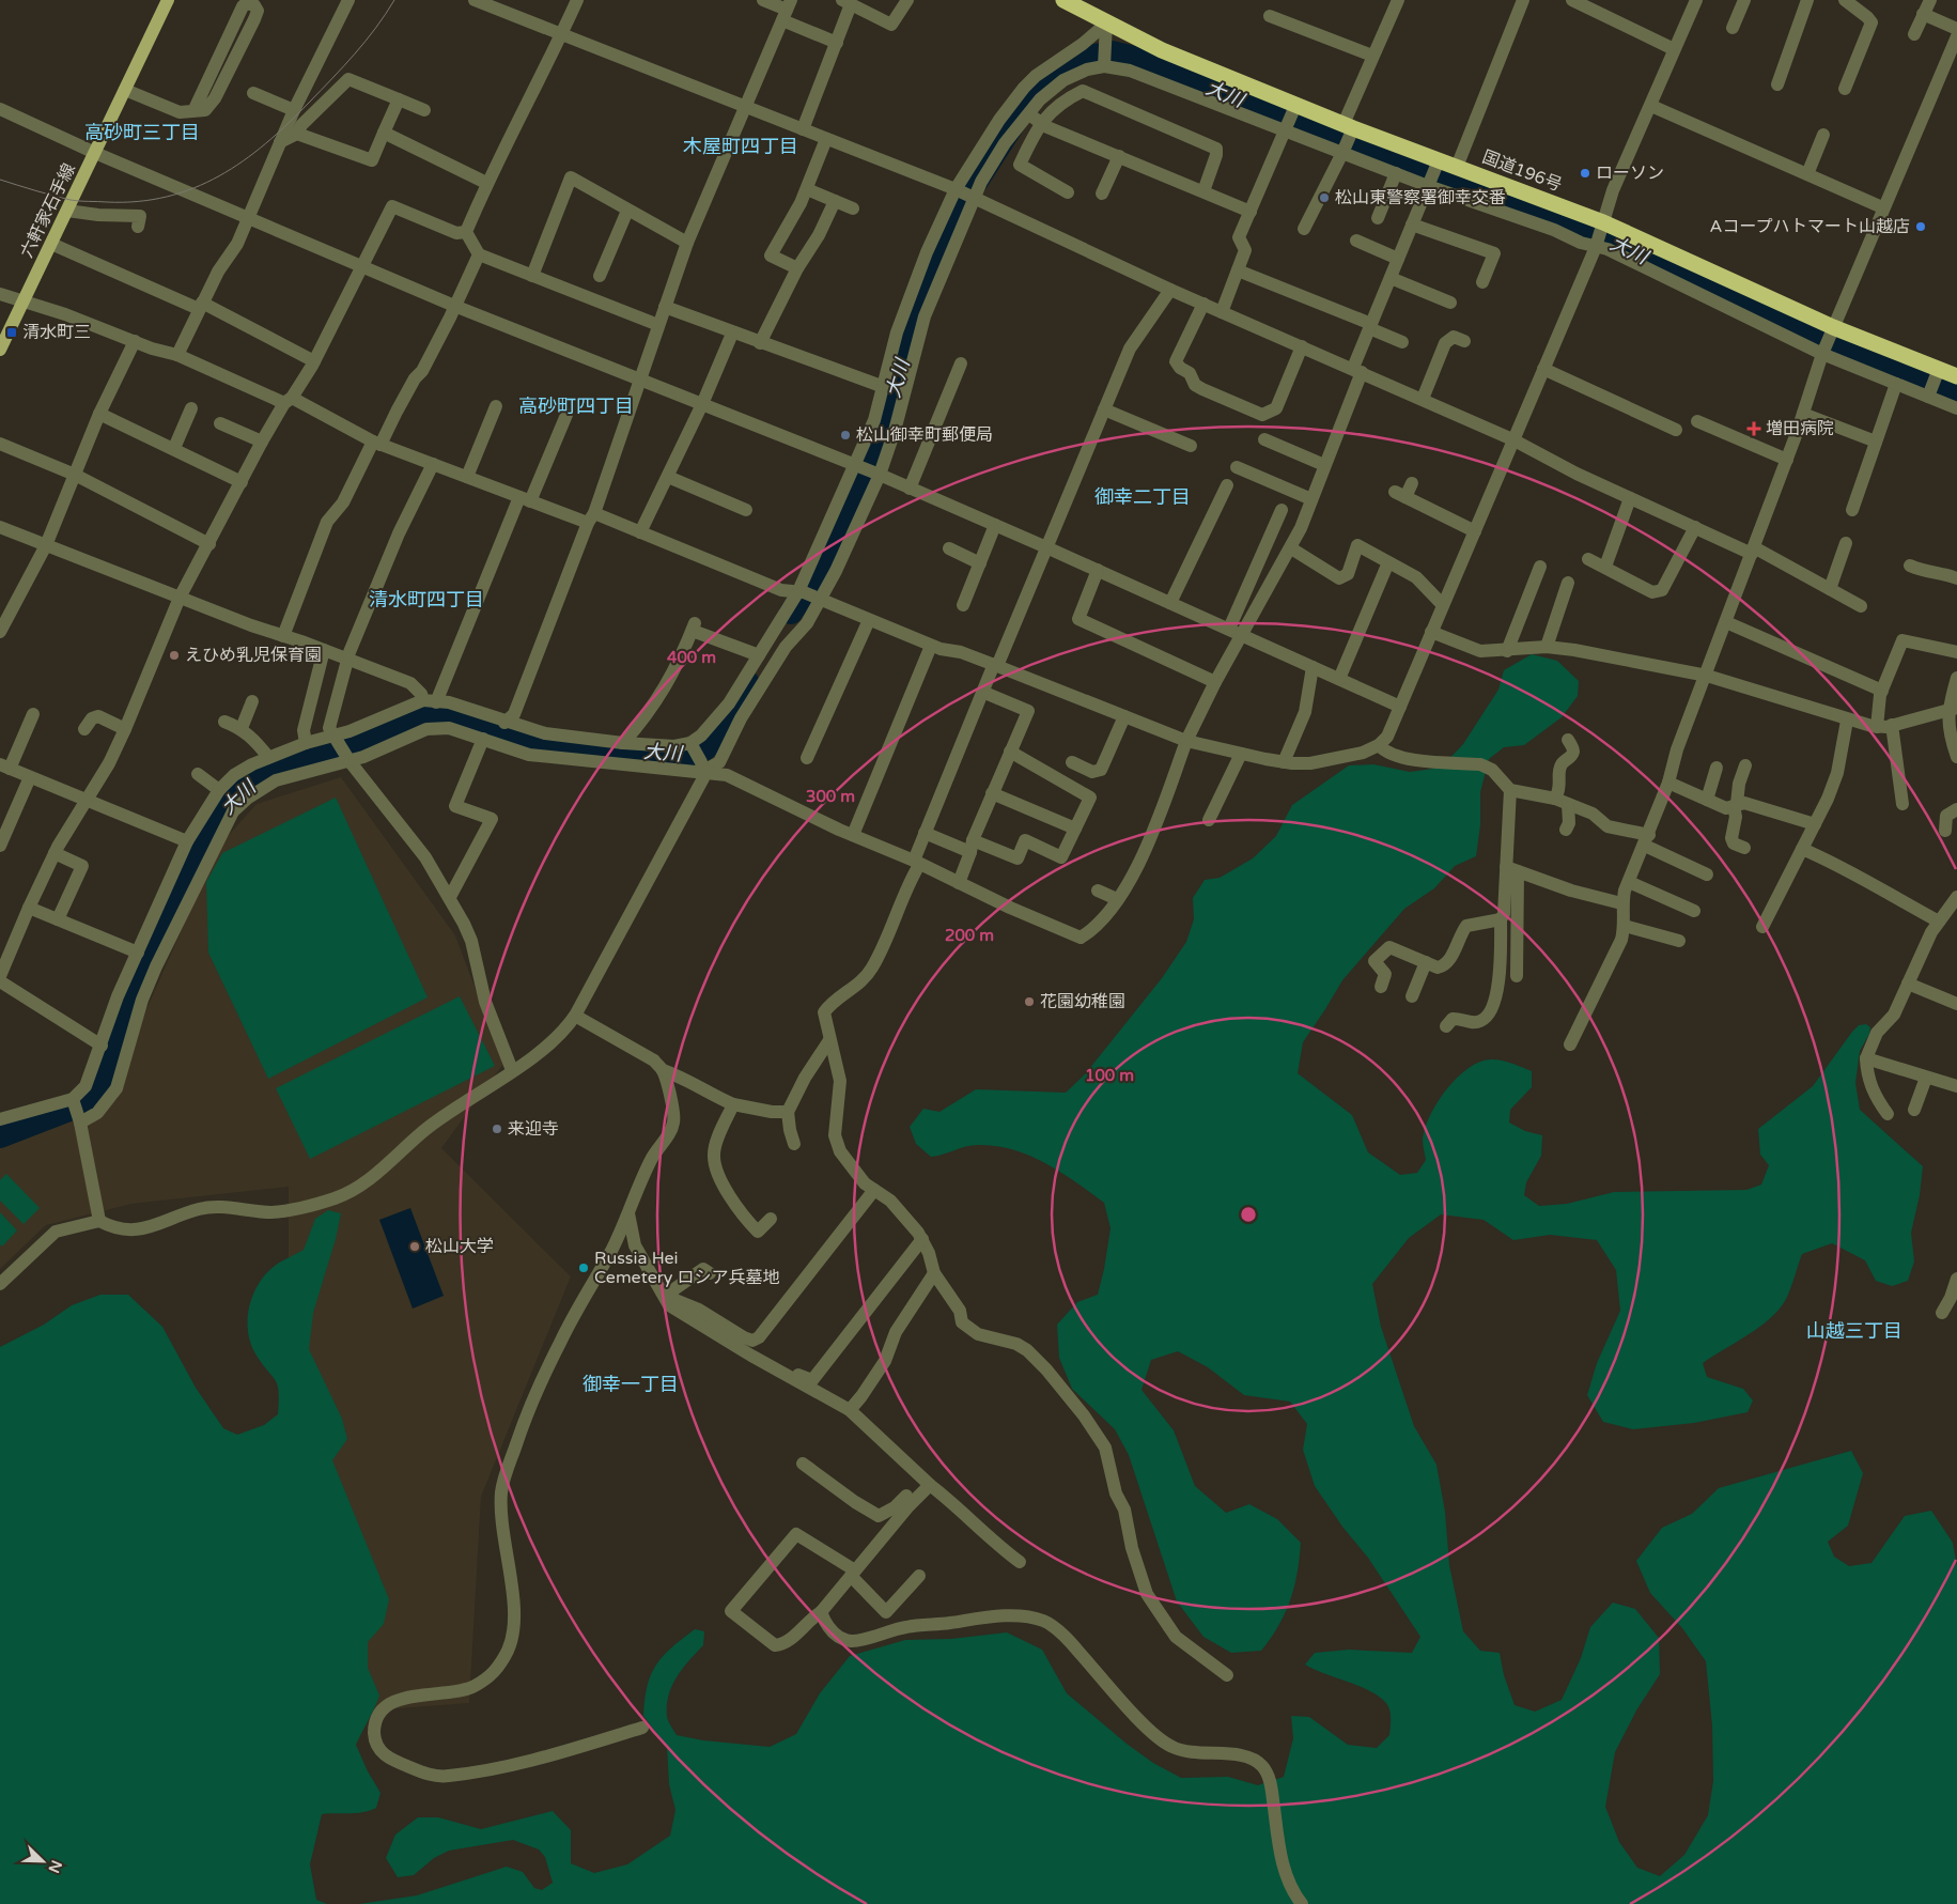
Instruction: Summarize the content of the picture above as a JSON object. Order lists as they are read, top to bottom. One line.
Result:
{"streets":{"highway":["国道196号"],"main road":["六軒家石手線"]},"districts":["高砂町三丁目","木屋町四丁目","高砂町四丁目","御幸二丁目","清水町四丁目","山越三丁目","御幸一丁目"],"water":["大川"],"places":{"other":["ローソン","松山東警察署御幸交番","Aコープハトマート山越店","松山御幸町郵便局","えひめ乳児保育園","花園幼稚園","来迎寺","松山大学","Russia Hei Cemetery ロシア兵墓地"],"transit":["清水町三"],"health":["増田病院"]},"north":"bottom right","rings":["400 m","300 m","200 m","100 m"]}
